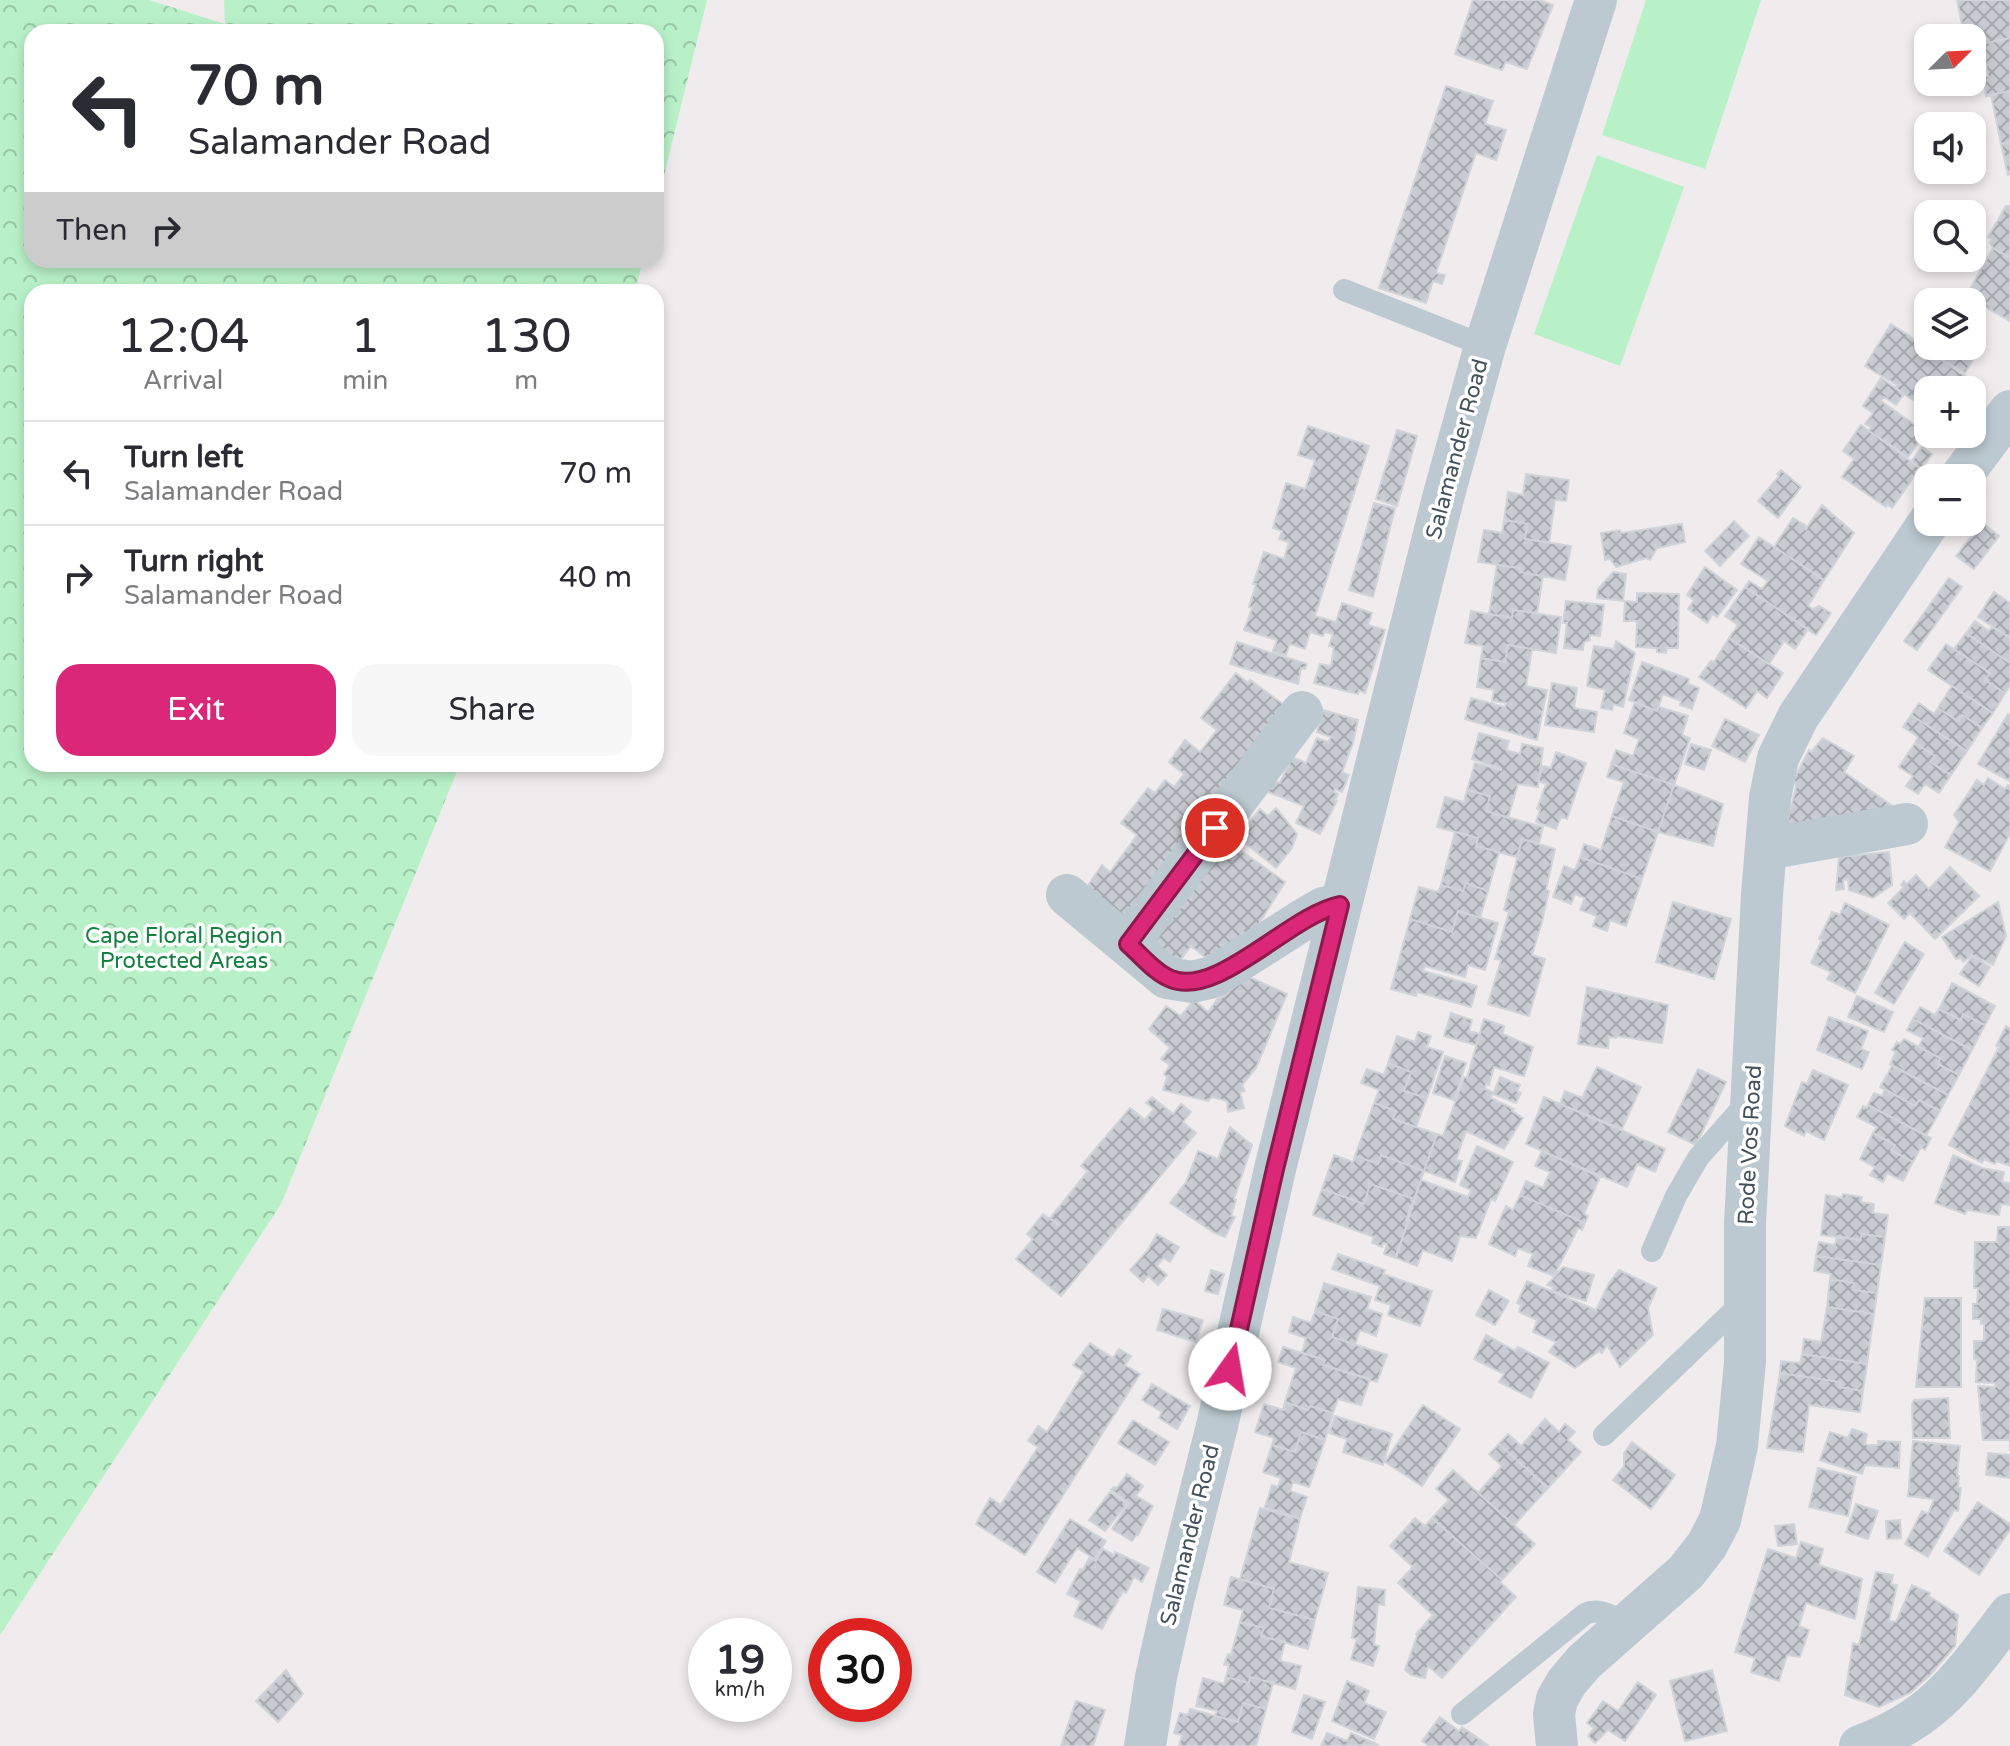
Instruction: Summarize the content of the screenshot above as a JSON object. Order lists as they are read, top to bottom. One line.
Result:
{"streets":{"street":["Salamander Road","Rode Vos Road"]},"parks":["Cape Floral Region Protected Areas"],"north":"top right","page":{"map_buttons":["+","−"],"turn":["70 m","Salamander Road"],"then":"Then","eta":["12:04","Arrival","1","min","130","m"],"list":[{"name":"Turn left","note":"Salamander Road","value":"70 m"},{"name":"Turn right","note":"Salamander Road","value":"40 m"}],"buttons":["Exit","Share"],"speed":"19 km/h","limit":"30"}}
